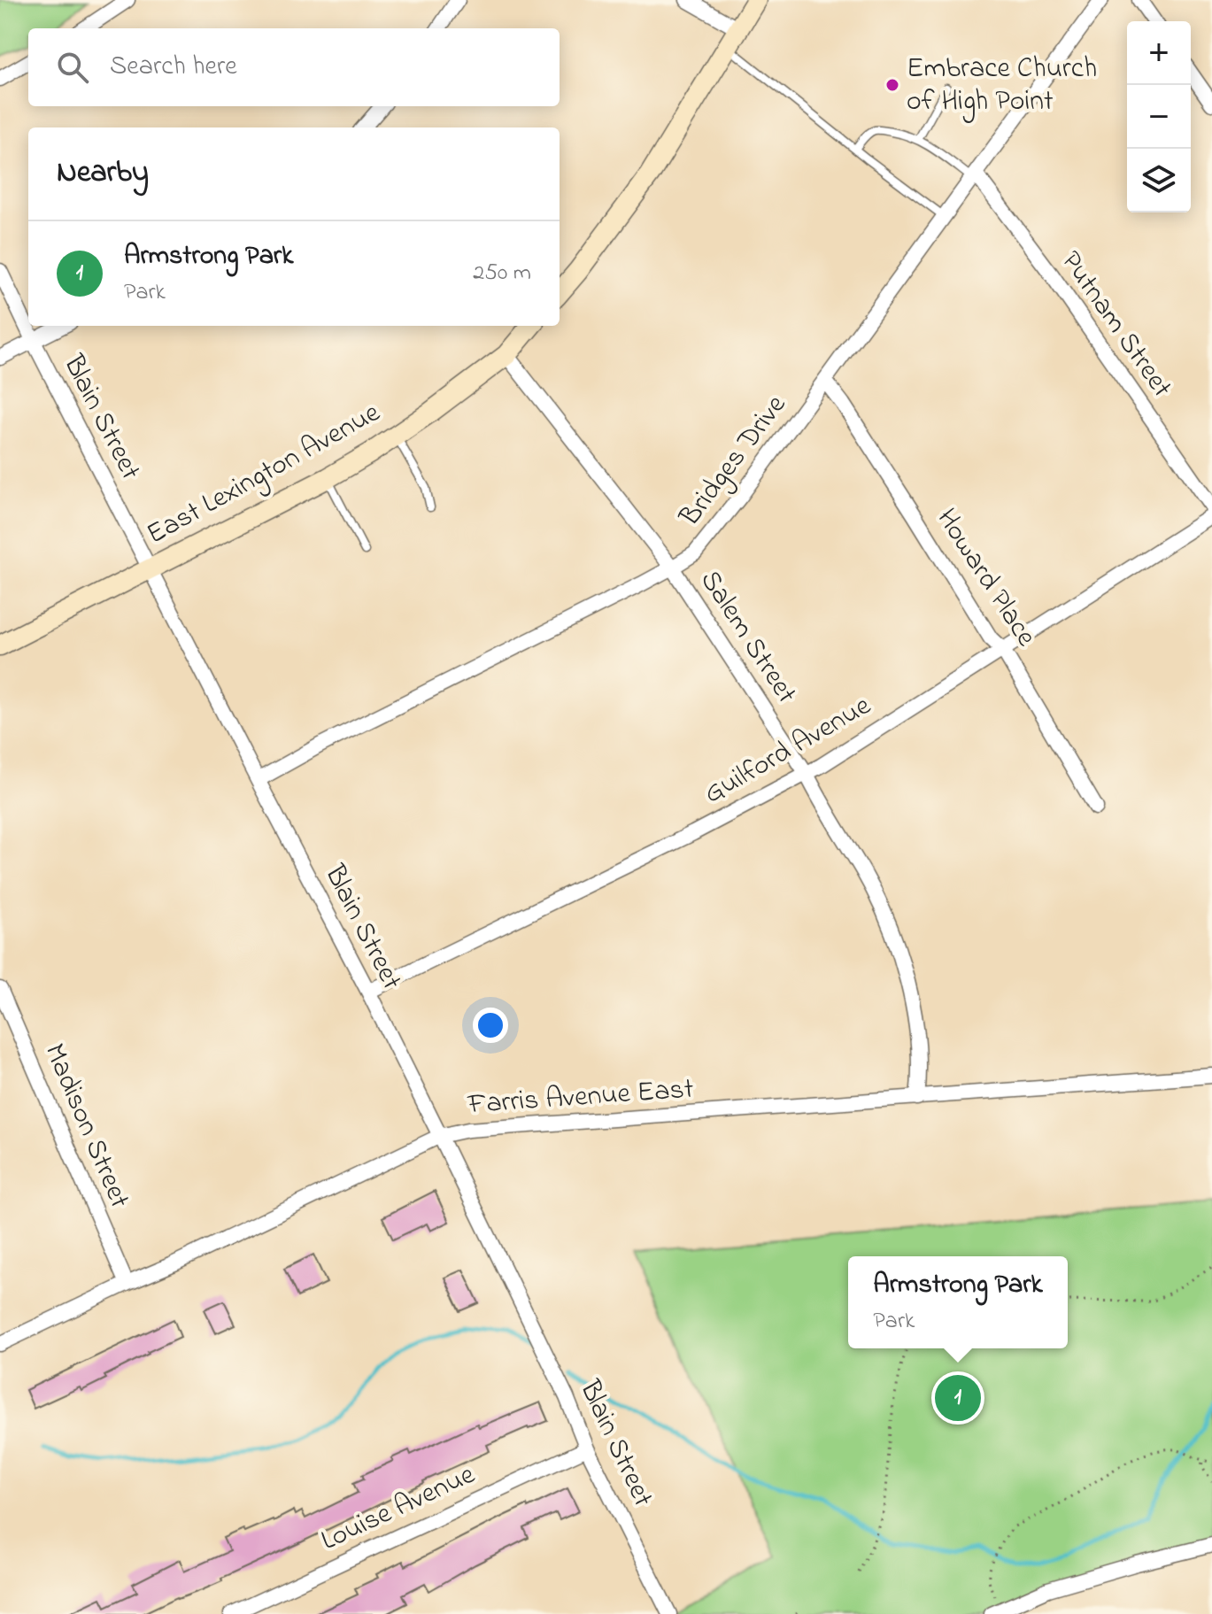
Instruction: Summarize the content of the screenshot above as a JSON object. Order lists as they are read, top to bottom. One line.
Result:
{"streets":{"main road":["East Lexington Avenue"],"street":["Putnam Street","Blain Street","Bridges Drive","Howard Place","Salem Street","Guilford Avenue","Farris Avenue East","Madison Street","Louise Avenue"]},"crossings":[["Putnam Street","Bridges Drive"],["Blain Street","Bridges Drive"],["Blain Street","East Lexington Avenue"],["Blain Street","Guilford Avenue"],["Blain Street","Farris Avenue East"],["Blain Street","Louise Avenue"],["Bridges Drive","Howard Place"],["Bridges Drive","Salem Street"],["East Lexington Avenue","Salem Street"],["Howard Place","Guilford Avenue"],["Salem Street","Guilford Avenue"],["Salem Street","Farris Avenue East"],["Farris Avenue East","Madison Street"]],"places":["Embrace Church of High Point"],"page":{"map_buttons":["+","−"],"search":"Search here","heading":"Nearby","list":[{"mark":"1","name":"Armstrong Park","note":"Park","value":"250 m"}],"popup":["Armstrong Park","Park"],"pins":"1"}}
